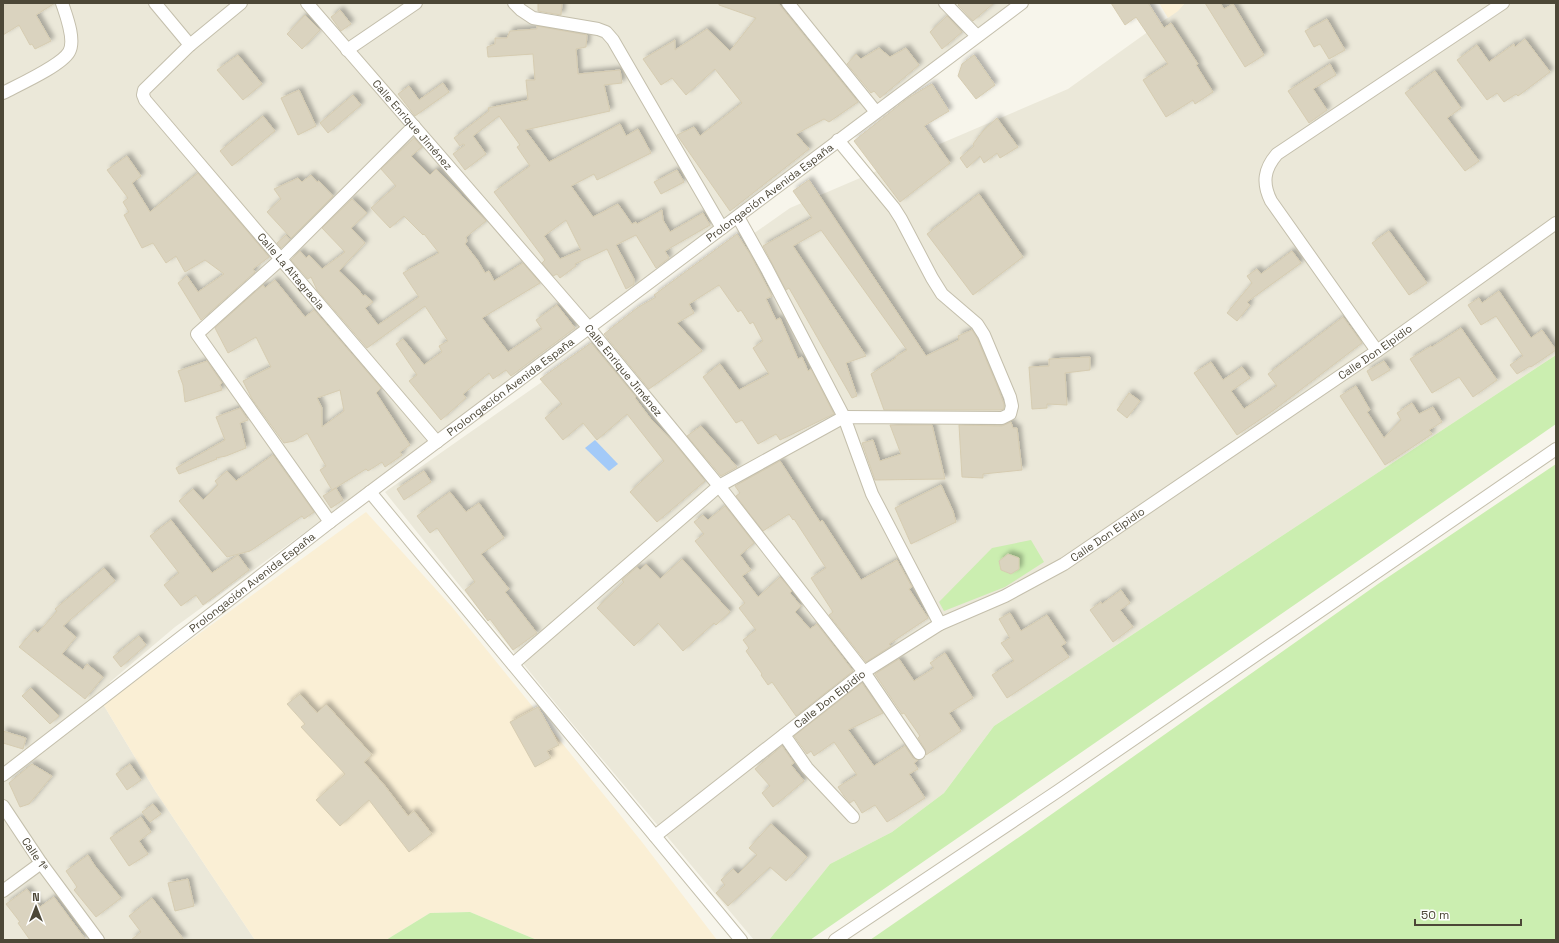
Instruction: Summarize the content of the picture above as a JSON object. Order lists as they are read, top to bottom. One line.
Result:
{"streets":{"street":["Calle Enrique Jiménez","Prolongación Avenida España","Calle La Altagracia","Calle Don Elpidio","Calle 1ª"]},"crossings":[["Calle Enrique Jiménez","Prolongación Avenida España"],["Calle Enrique Jiménez","Calle Don Elpidio"],["Prolongación Avenida España","Calle La Altagracia"]],"scale_bar":"50 m","north":"top"}
